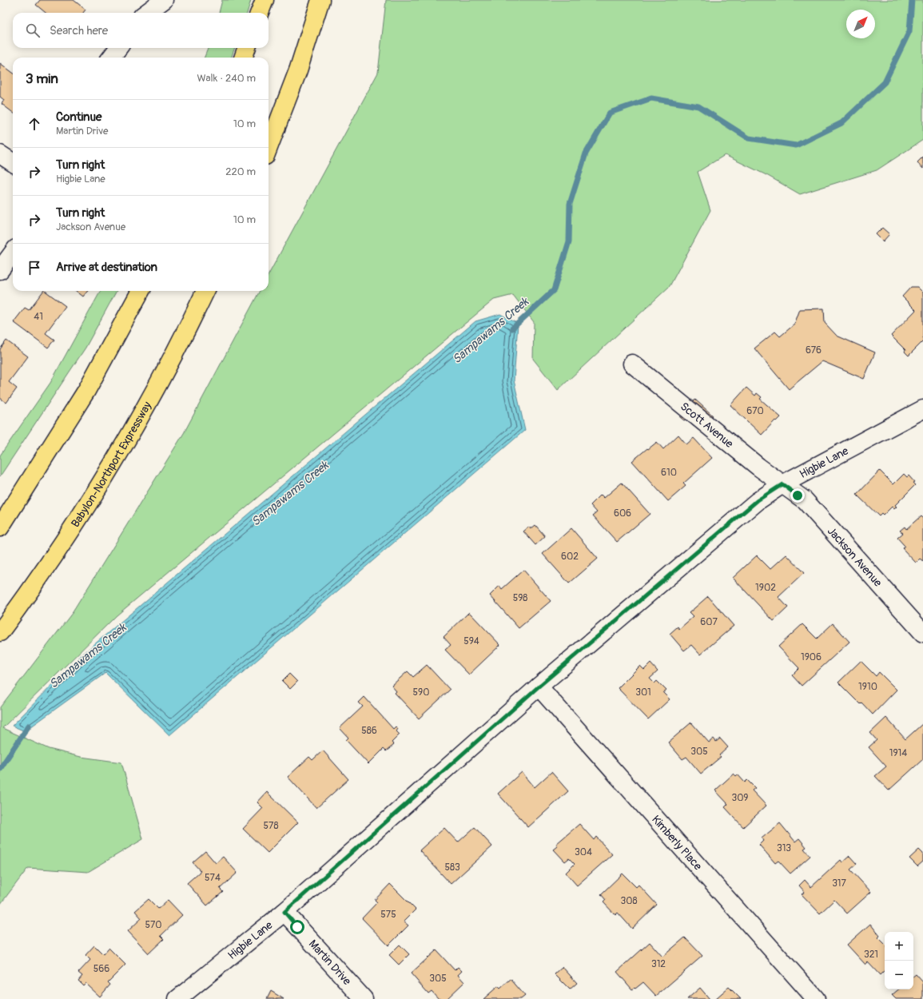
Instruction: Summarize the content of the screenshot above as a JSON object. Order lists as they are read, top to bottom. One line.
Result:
{"streets":{"main road":["Babylon-Northport Expressway"],"street":["Scott Avenue","Higbie Lane","Jackson Avenue","Kimberly Place","Martin Drive"]},"crossings":[["Scott Avenue","Higbie Lane"],["Scott Avenue","Jackson Avenue"],["Higbie Lane","Jackson Avenue"],["Higbie Lane","Kimberly Place"],["Higbie Lane","Martin Drive"]],"water":["Sampawams Creek"],"house_numbers":["41","676","670","610","606","602","1902","598","607","594","1906","1910","590","301","586","305","1914","309","578","313","304","583","574","317","308","575","570","321","312","566","305"],"north":"top right","page":{"search":"Search here","heading":["3 min","Walk · 240 m"],"list":[["Continue","Martin Drive","10 m"],["Turn right","Higbie Lane","220 m"],["Turn right","Jackson Avenue","10 m"],"Arrive at destination"],"map_buttons":["+","−"]}}
